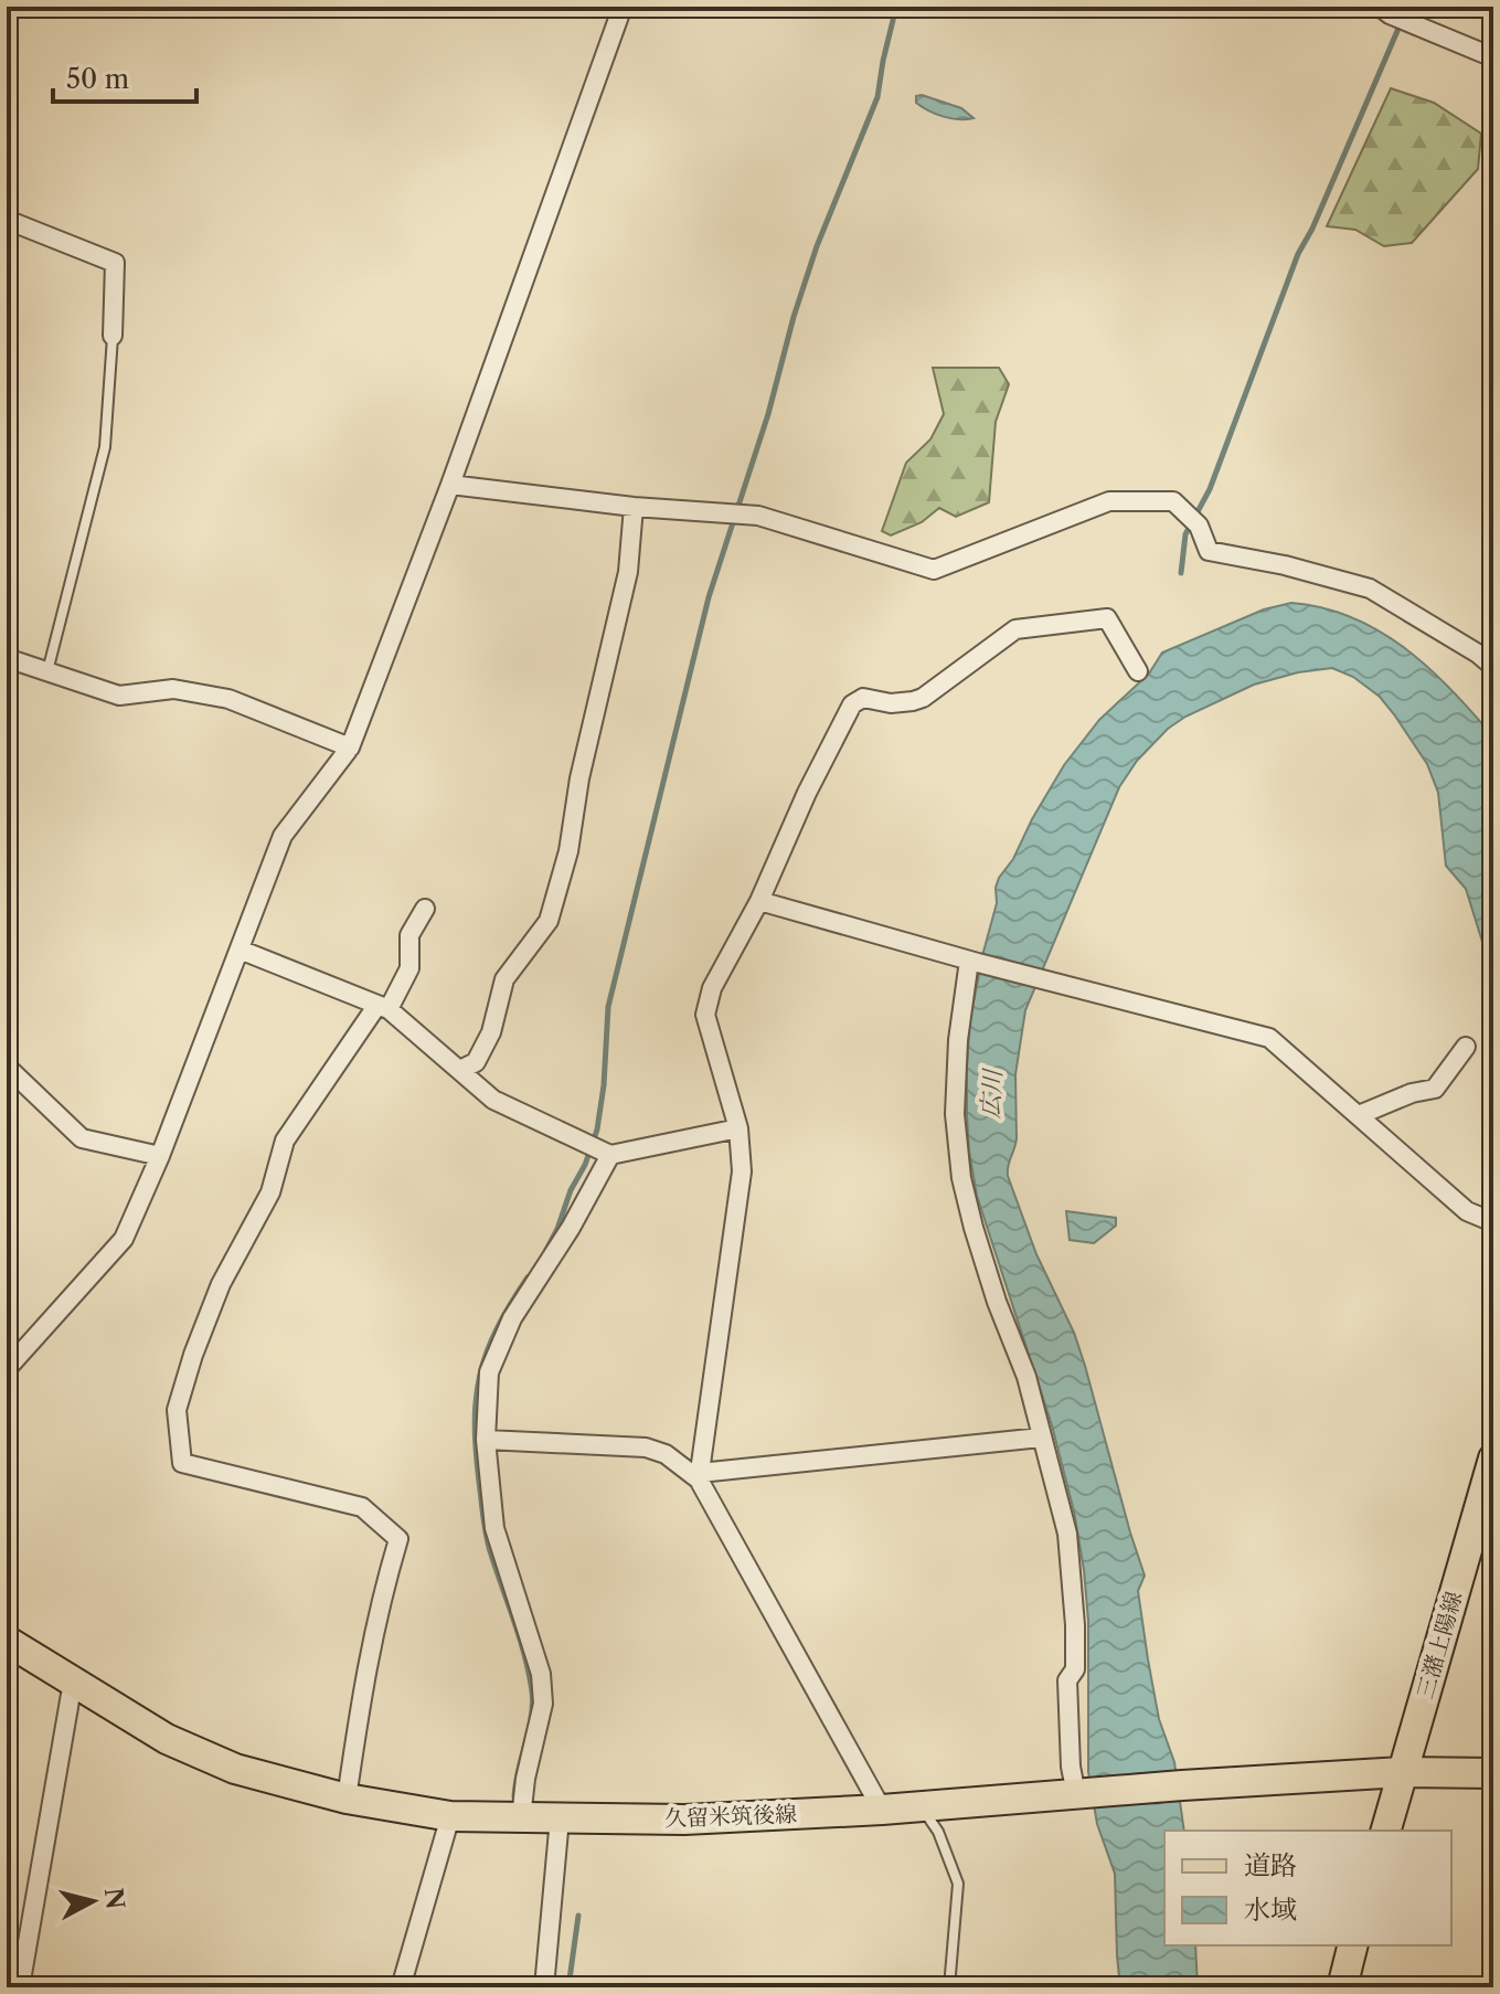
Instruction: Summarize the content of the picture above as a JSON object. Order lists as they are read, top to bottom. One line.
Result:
{"streets":{"main road":["三潴上陽線","久留米筑後線"]},"crossings":[["三潴上陽線","久留米筑後線"]],"water":["広川"],"legend":["道路","水域"],"scale_bar":"50 m","north":"right"}
